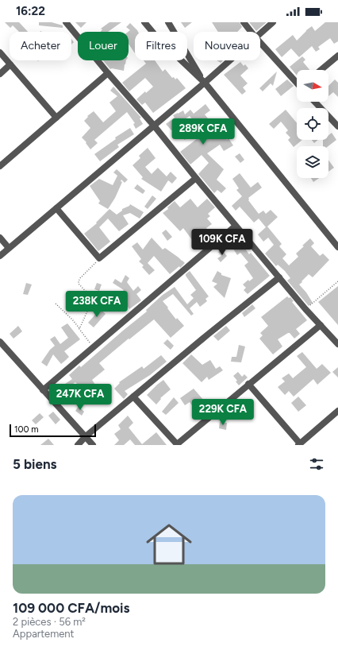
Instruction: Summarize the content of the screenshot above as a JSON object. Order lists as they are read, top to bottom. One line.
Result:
{"scale_bar":"100 m","north":"right","page":{"status":"16:22","chip":["Acheter","Louer","Filtres","Nouveau"],"price":["289K CFA","109K CFA","238K CFA","247K CFA","229K CFA"],"scale":"100 m","heading":"5 biens","list":[{"name":"109 000 CFA/mois","note":"2 pièces · 56 m² · Appartement"}]}}
